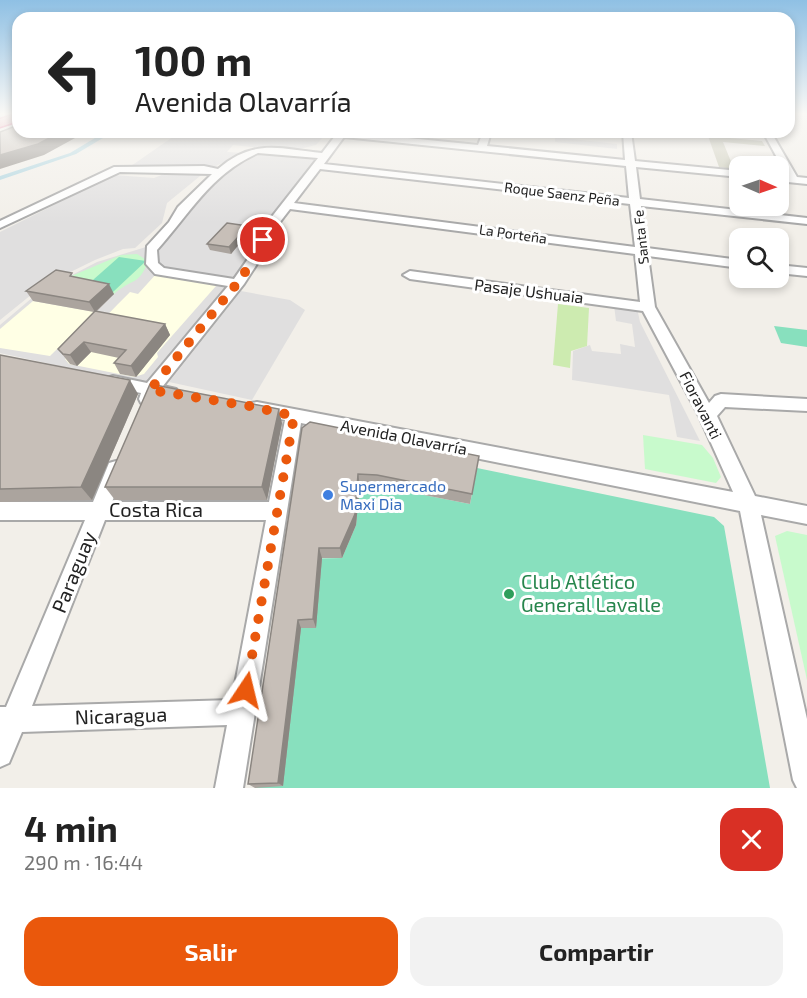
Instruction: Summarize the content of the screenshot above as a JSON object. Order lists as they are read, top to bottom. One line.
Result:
{"streets":{"street":["Roque Saenz Peña","La Porteña","Santa Fe","Pasaje Ushuaia","Fioravanti","Avenida Olavarría","Costa Rica","Paraguay","Nicaragua"]},"crossings":[["Roque Saenz Peña","Santa Fe"],["La Porteña","Santa Fe"],["Santa Fe","Pasaje Ushuaia"],["Santa Fe","Fioravanti"],["Pasaje Ushuaia","Fioravanti"],["Fioravanti","Avenida Olavarría"],["Costa Rica","Paraguay"],["Paraguay","Nicaragua"]],"places":["Supermercado Maxi Dia","Club Atlético General Lavalle"],"north":"right","page":{"turn":["100 m","Avenida Olavarría"],"heading":["4 min","290 m · 16:44"],"buttons":["Salir","Compartir"]}}
